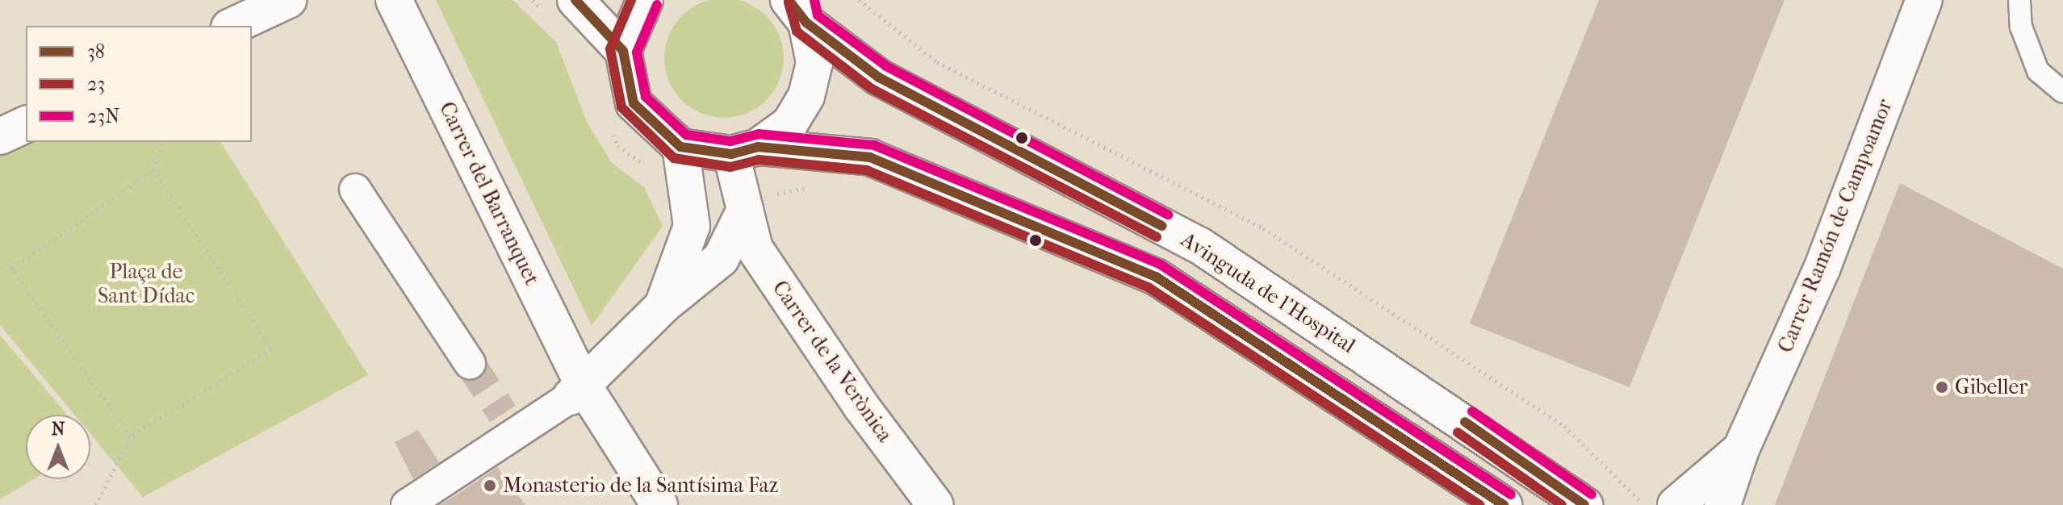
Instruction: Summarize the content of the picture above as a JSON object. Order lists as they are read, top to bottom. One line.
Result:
{"streets":{"main road":["Carrer del Barranquet","Carrer Ramón de Campoamor","Avinguda de l'Hospital","Carrer de la Verònica"]},"parks":["Plaça de Sant Dídac"],"places":["Gibeller","Monasterio de la Santísima Faz"],"lines":["transit line 38","transit line 23","transit line 23N"],"legend":["38","23","23N"],"north":"top"}
